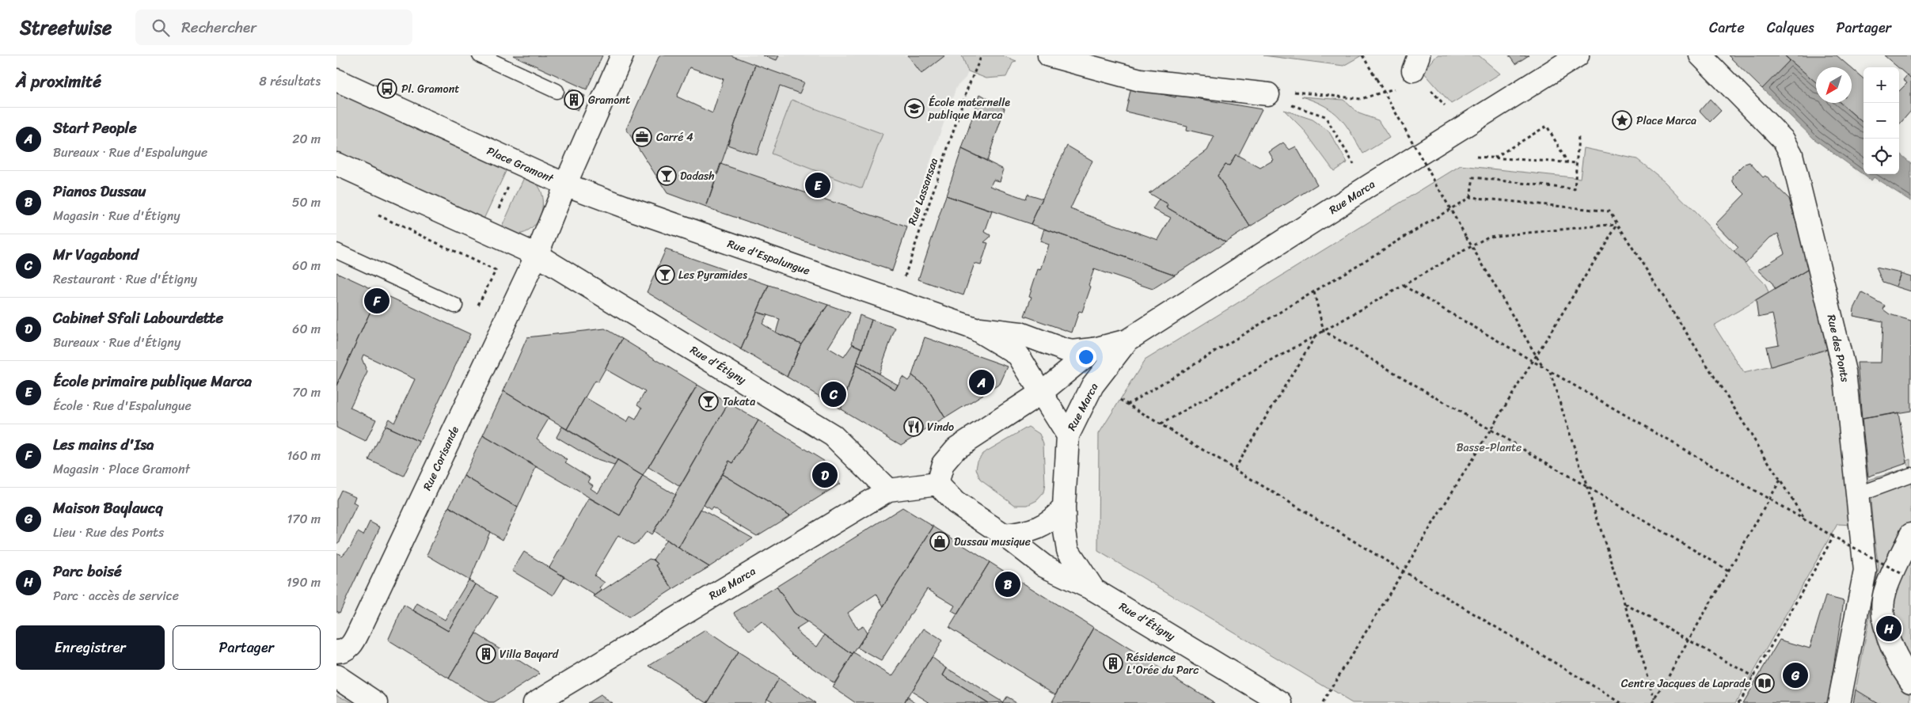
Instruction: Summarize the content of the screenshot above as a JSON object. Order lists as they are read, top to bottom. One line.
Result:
{"streets":{"street":["Place Gramont","Rue Marca","Rue d'Espalungue","Rue des Ponts","Rue d'Étigny","Rue Corisande"],"path":["Rue Lassansaa"]},"crossings":[["Place Gramont","Rue d'Espalungue"],["Place Gramont","Rue d'Étigny"],["Place Gramont","Rue Corisande"],["Rue Lassansaa","Rue d'Espalungue"],["Rue Marca","Rue d'Espalungue"],["Rue Marca","Rue d'Étigny"],["Rue d'Espalungue","Rue d'Étigny"],["Rue d'Étigny","Rue Corisande"]],"parks":["Basse-Plante"],"places":{"bus stop":["Pl. Gramont"],"building":["Gramont","Villa Bayard","Résidence L'Orée du Parc"],"school or university":["École maternelle publique Marca"],"place":["Place Marca"],"office":["Carré 4"],"bar":["Dadash","Les Pyramides","Takata"],"restaurant":["Vindo"],"shop":["Dussau musique"],"library":["Centre Jacques de Laprade"]},"north":"bottom left","page":{"header":"Streetwise","search":"Rechercher","nav":["Carte","Calques","Partager"],"heading":["À proximité","8 résultats"],"map_buttons":["+","−"],"list":[{"mark":"A","name":"Start People","note":"Bureaux · Rue d'Espalungue","value":"20 m"},{"mark":"B","name":"Pianos Dussau","note":"Magasin · Rue d'Étigny","value":"50 m"},{"mark":"C","name":"Mr Vagabond","note":"Restaurant · Rue d'Étigny","value":"60 m"},{"mark":"D","name":"Cabinet Sfali Labourdette","note":"Bureaux · Rue d'Étigny","value":"60 m"},{"mark":"E","name":"École primaire publique Marca","note":"École · Rue d'Espalungue","value":"70 m"},{"mark":"F","name":"Les mains d'Isa","note":"Magasin · Place Gramont","value":"160 m"},{"mark":"G","name":"Maison Baylaucq","note":"Lieu · Rue des Ponts","value":"170 m"},{"mark":"H","name":"Parc boisé","note":"Parc · accès de service","value":"190 m"}],"pins":["E","F","A","C","D","B","H","G"],"buttons":["Enregistrer","Partager"]}}
